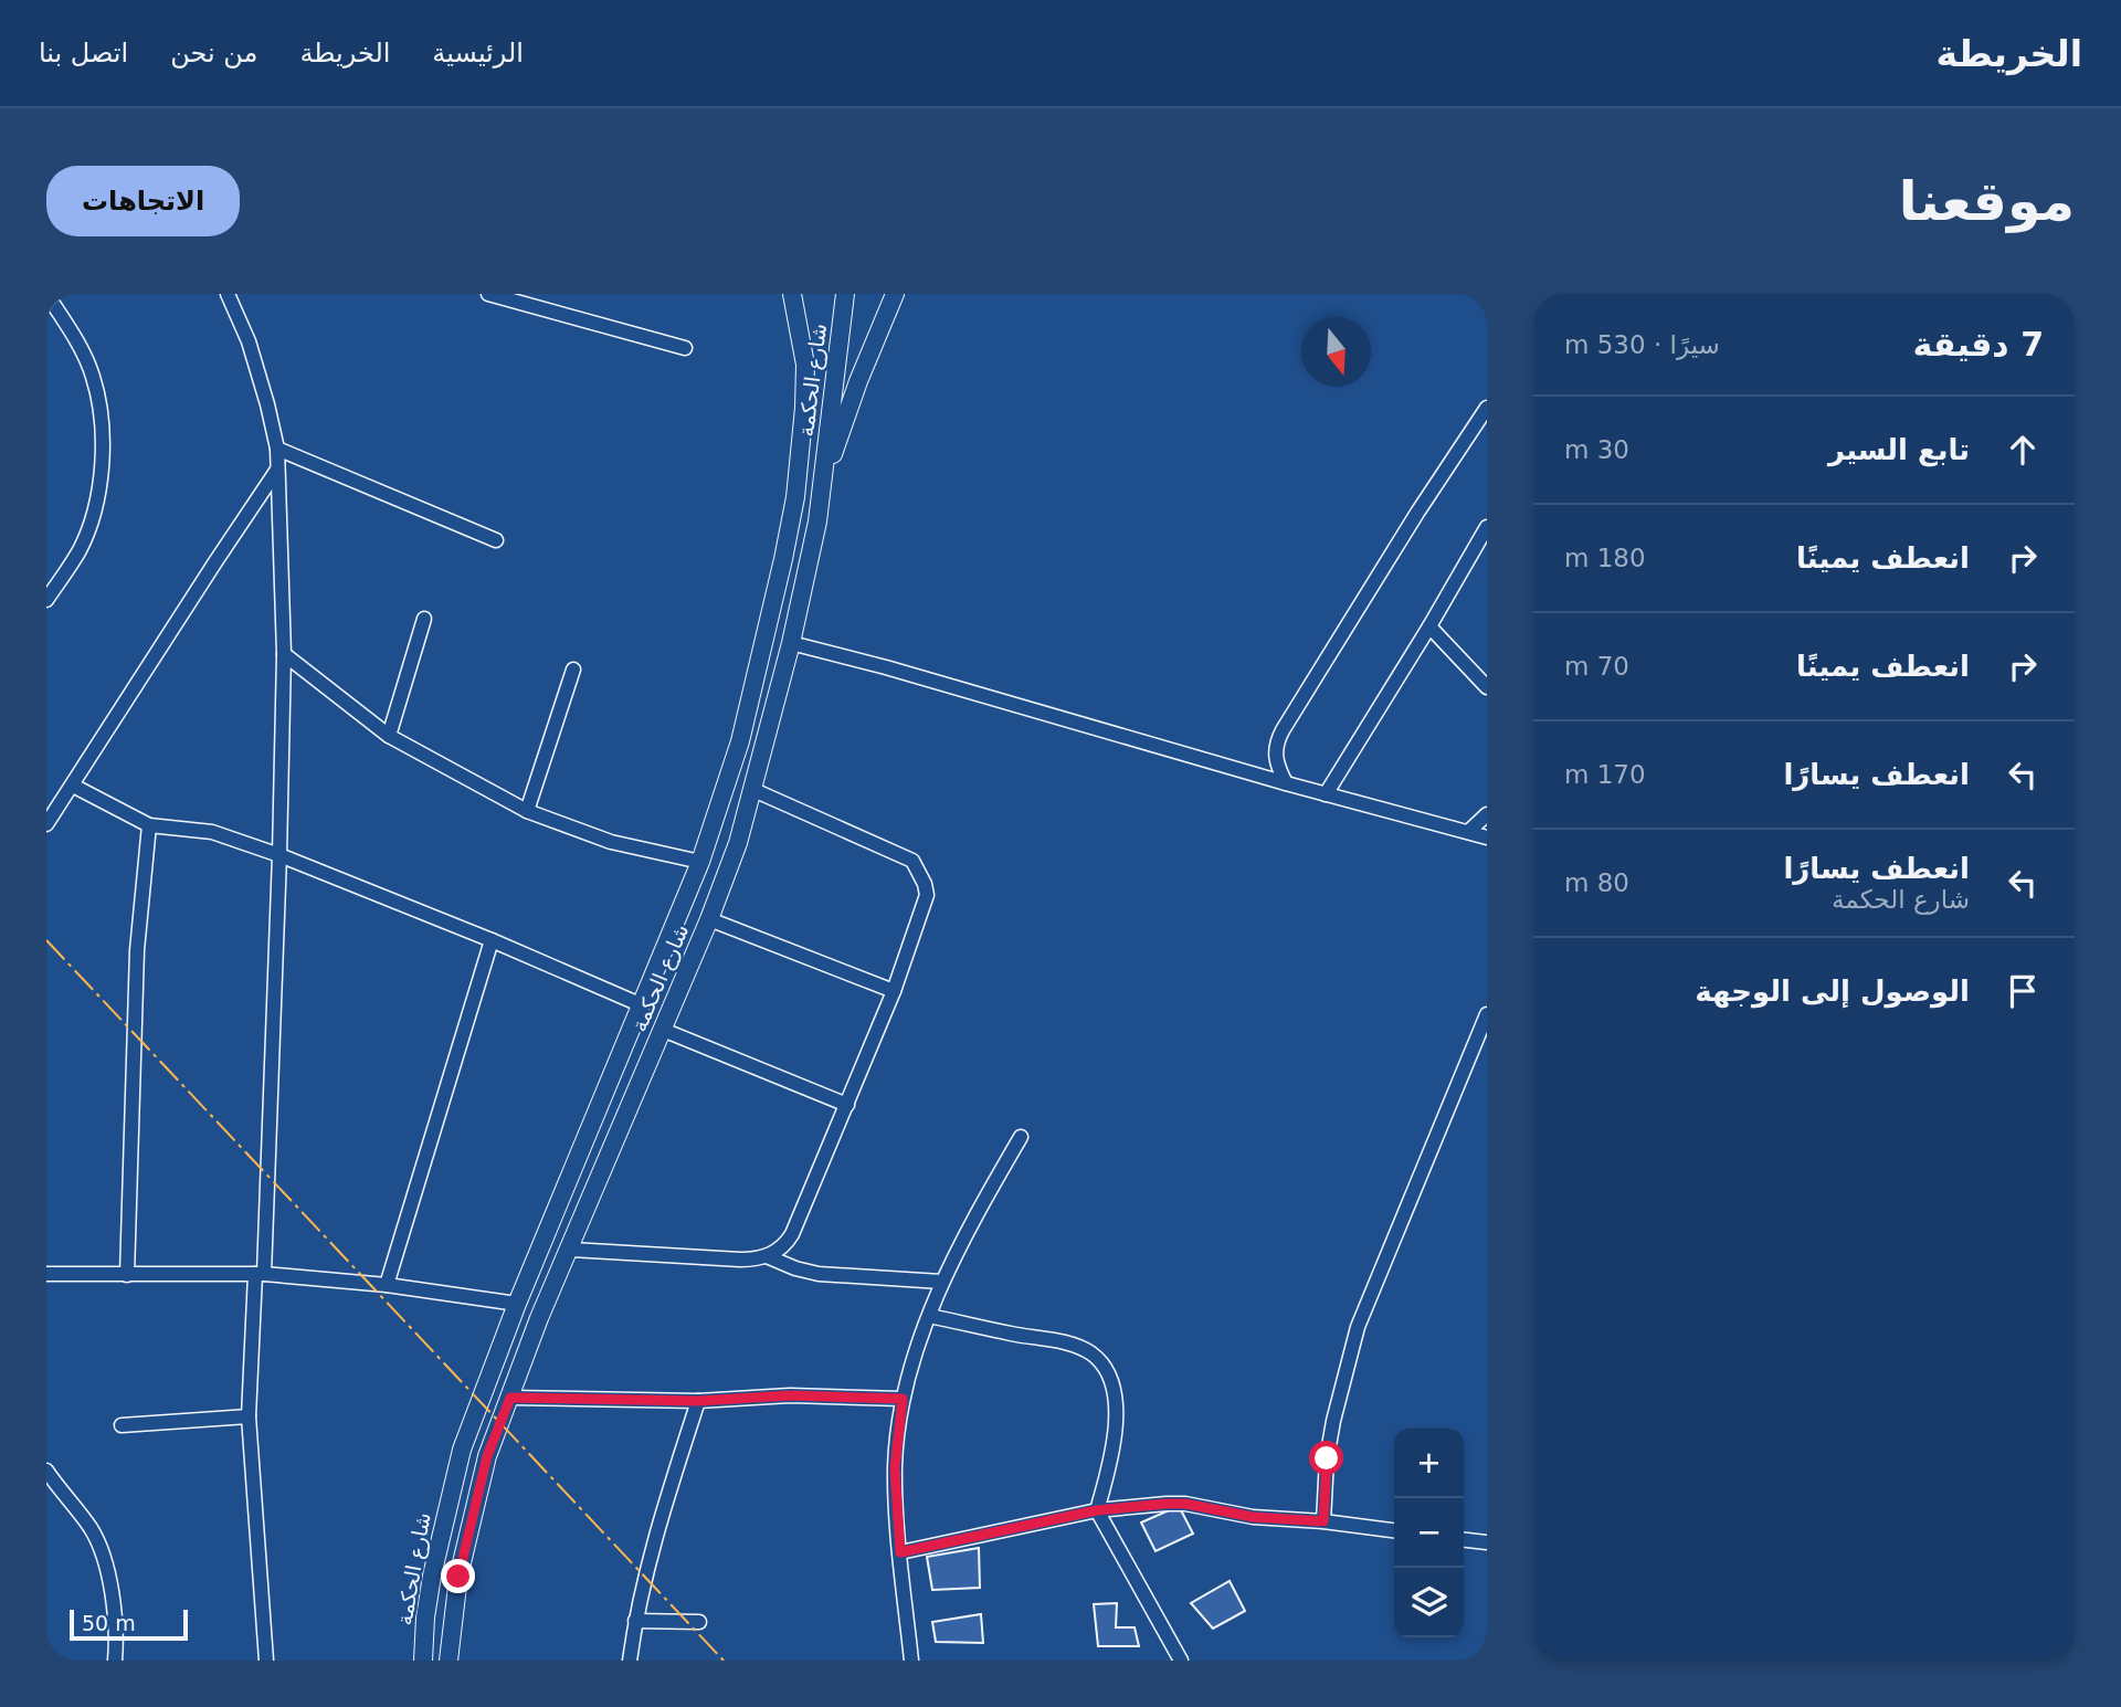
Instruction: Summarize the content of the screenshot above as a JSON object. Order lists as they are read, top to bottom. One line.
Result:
{"streets":{"street":["شارع الحكمة"]},"scale_bar":"50 m","north":"bottom","page":{"header":"الخريطة","nav":["الرئيسية","الخريطة","من نحن","اتصل بنا"],"buttons":"الاتجاهات","title":"موقعنا","heading":["7 دقيقة","سيرًا · 530 m"],"list":[["تابع السير","30 m"],["انعطف يمينًا","180 m"],["انعطف يمينًا","70 m"],["انعطف يسارًا","170 m"],["انعطف يسارًا","شارع الحكمة","80 m"],"الوصول إلى الوجهة"],"map_buttons":["+","−"],"scale":"50 m"}}
